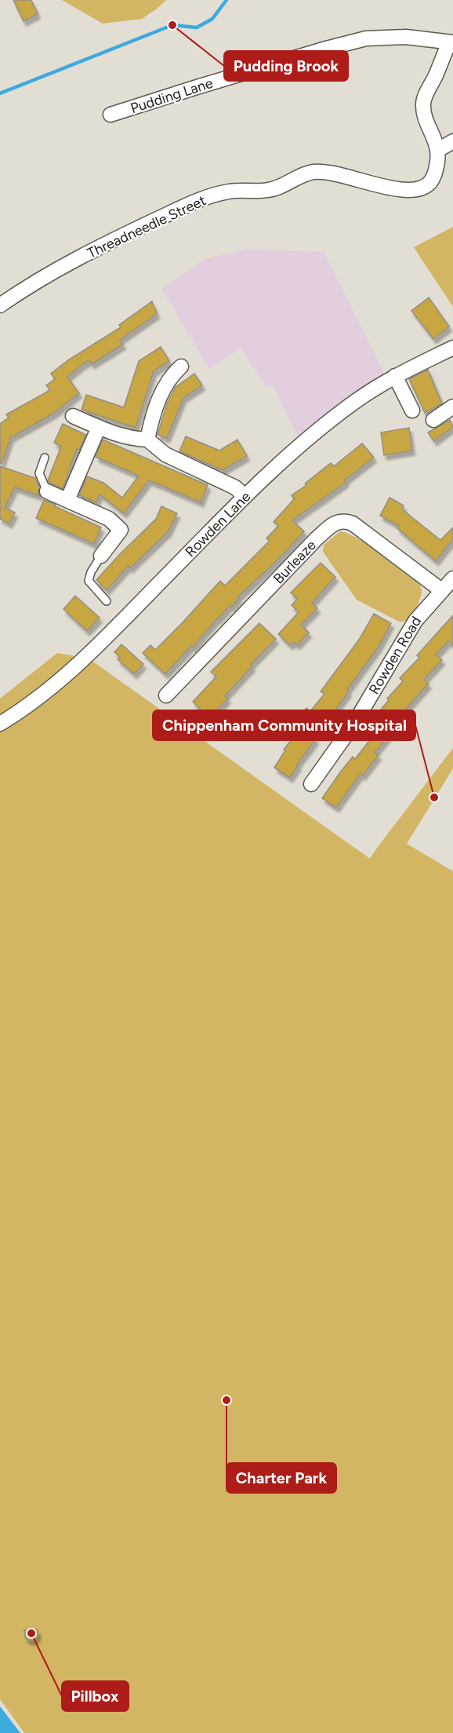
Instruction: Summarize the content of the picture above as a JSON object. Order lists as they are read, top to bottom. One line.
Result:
{"streets":{"street":["Pudding Lane","Threadneedle Street","Rowden Lane","Burleaze","Rowden Road"]},"crossings":[["Pudding Lane","Threadneedle Street"],["Burleaze","Rowden Road"]],"places":["Pudding Brook","Chippenham Community Hospital","Charter Park","Pillbox"]}
